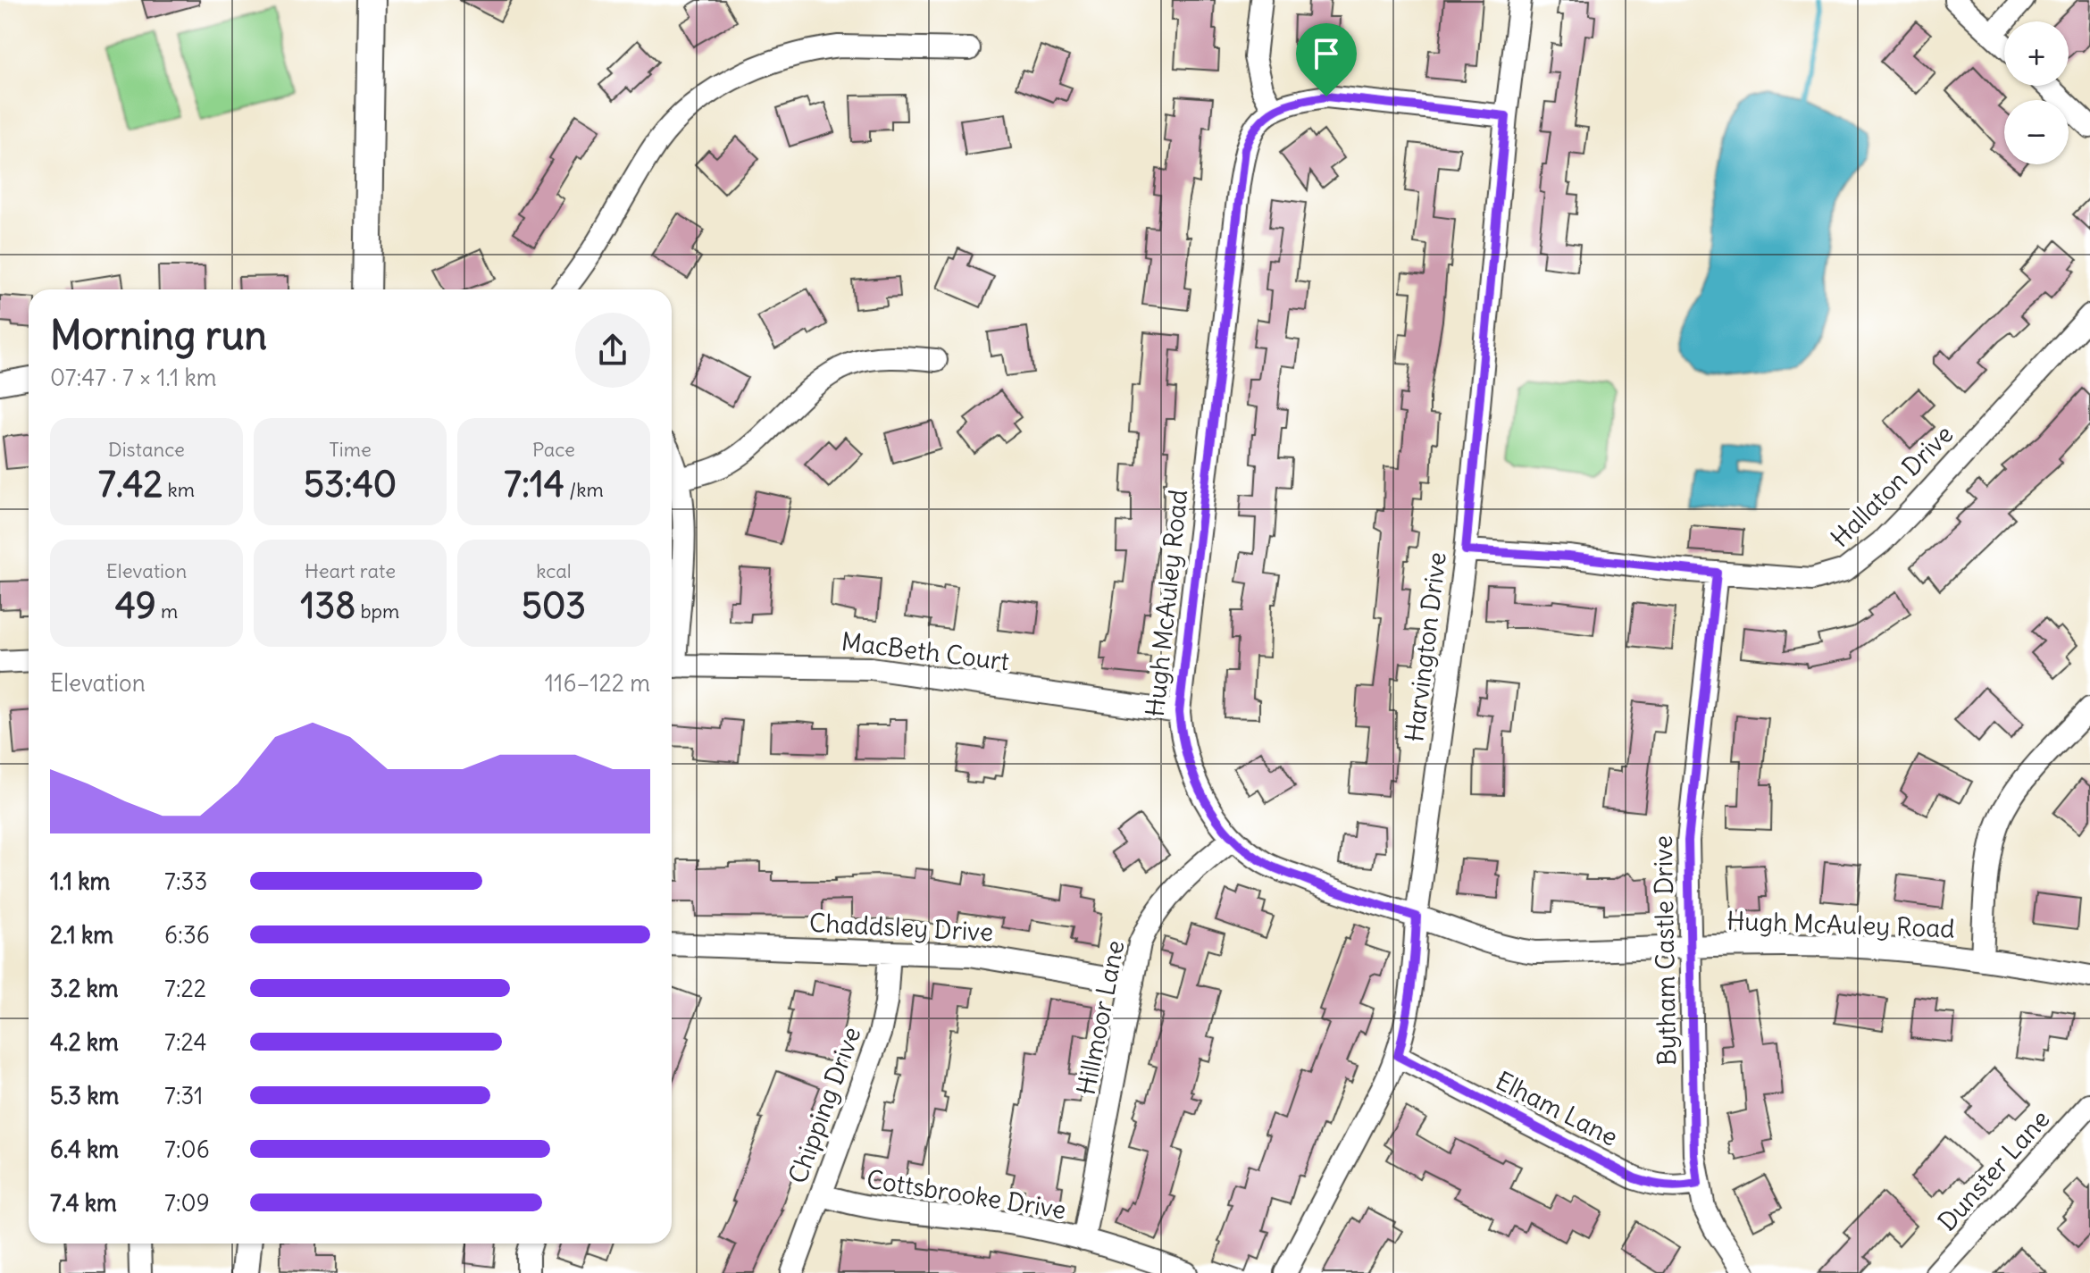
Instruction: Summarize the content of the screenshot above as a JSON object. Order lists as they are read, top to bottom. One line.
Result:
{"streets":{"street":["Hallaton Drive","Hugh McAuley Road","Harvington Drive","MacBeth Court","Chaddsley Drive","Bytham Castle Drive","Hillmoor Lane","Chipping Drive","Elham Lane","Dunster Lane","Cottsbrooke Drive"]},"crossings":[["Hallaton Drive","Harvington Drive"],["Hallaton Drive","Bytham Castle Drive"],["Hugh McAuley Road","Harvington Drive"],["Hugh McAuley Road","MacBeth Court"],["Hugh McAuley Road","Bytham Castle Drive"],["Hugh McAuley Road","Hillmoor Lane"],["Harvington Drive","Elham Lane"],["Chaddsley Drive","Hillmoor Lane"],["Chaddsley Drive","Chipping Drive"],["Bytham Castle Drive","Elham Lane"],["Hillmoor Lane","Cottsbrooke Drive"],["Chipping Drive","Cottsbrooke Drive"]],"page":{"map_buttons":["+","−"],"heading":["Morning run","07:47 · 7 × 1.1 km"],"stats":[["Distance","7.42 km"],["Time","53:40"],["Pace","7:14 /km"],["Elevation","49 m"],["Heart rate","138 bpm"],["kcal","503"]],"chart":["Elevation","116–122 m"],"list":[{"name":"1.1 km","note":"7:33"},{"name":"2.1 km","note":"6:36"},{"name":"3.2 km","note":"7:22"},{"name":"4.2 km","note":"7:24"},{"name":"5.3 km","note":"7:31"},{"name":"6.4 km","note":"7:06"},{"name":"7.4 km","note":"7:09"}]}}
